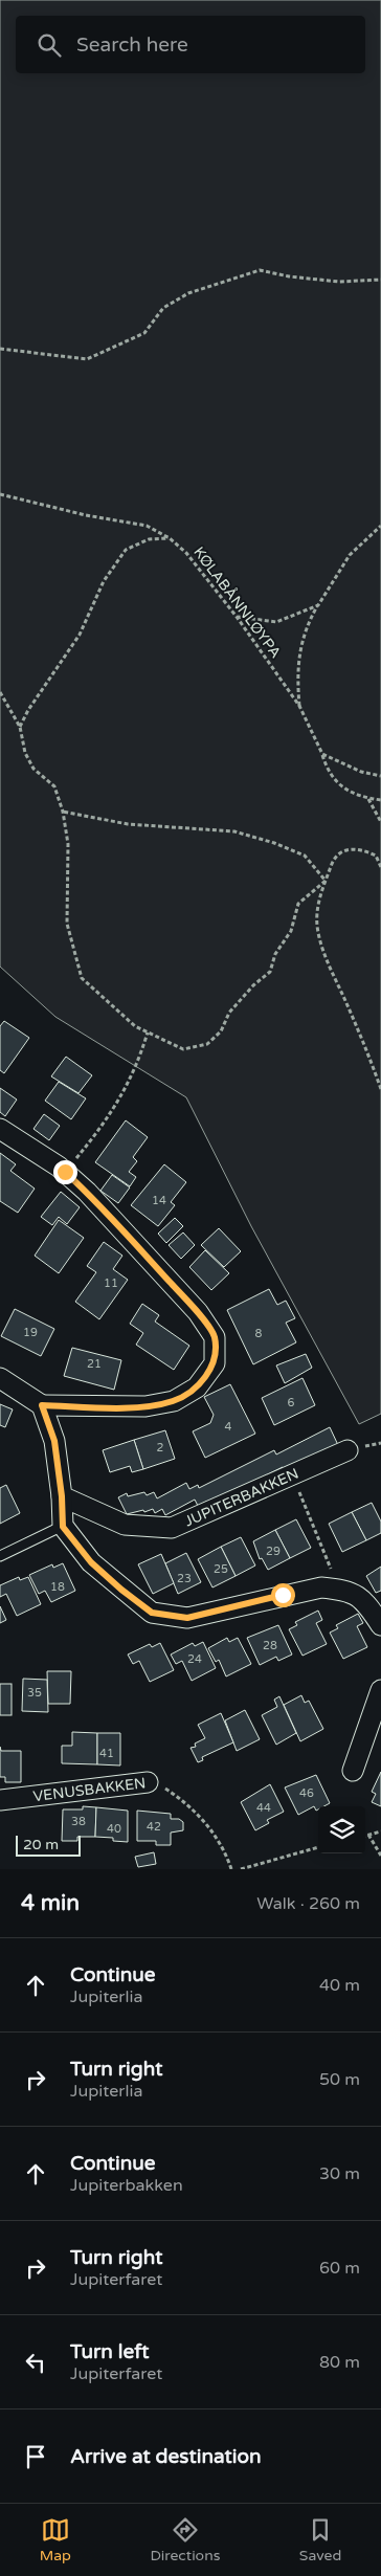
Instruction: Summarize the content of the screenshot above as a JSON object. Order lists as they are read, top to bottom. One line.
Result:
{"streets":{"street":["JUPITERBAKKEN","VENUSBAKKEN"],"path":["KØLABÅNNLØYPA"]},"house_numbers":["14","11","19","8","21","6","4","2","29","25","23","18","28","24","35","41","46","44","38","42","40"],"scale_bar":"20 m","page":{"search":"Search here","scale":"20 m","heading":["4 min","Walk · 260 m"],"list":[["Continue","Jupiterlia","40 m"],["Turn right","Jupiterlia","50 m"],["Continue","Jupiterbakken","30 m"],["Turn right","Jupiterfaret","60 m"],["Turn left","Jupiterfaret","80 m"],"Arrive at destination"],"nav":["Map","Directions","Saved"]}}
